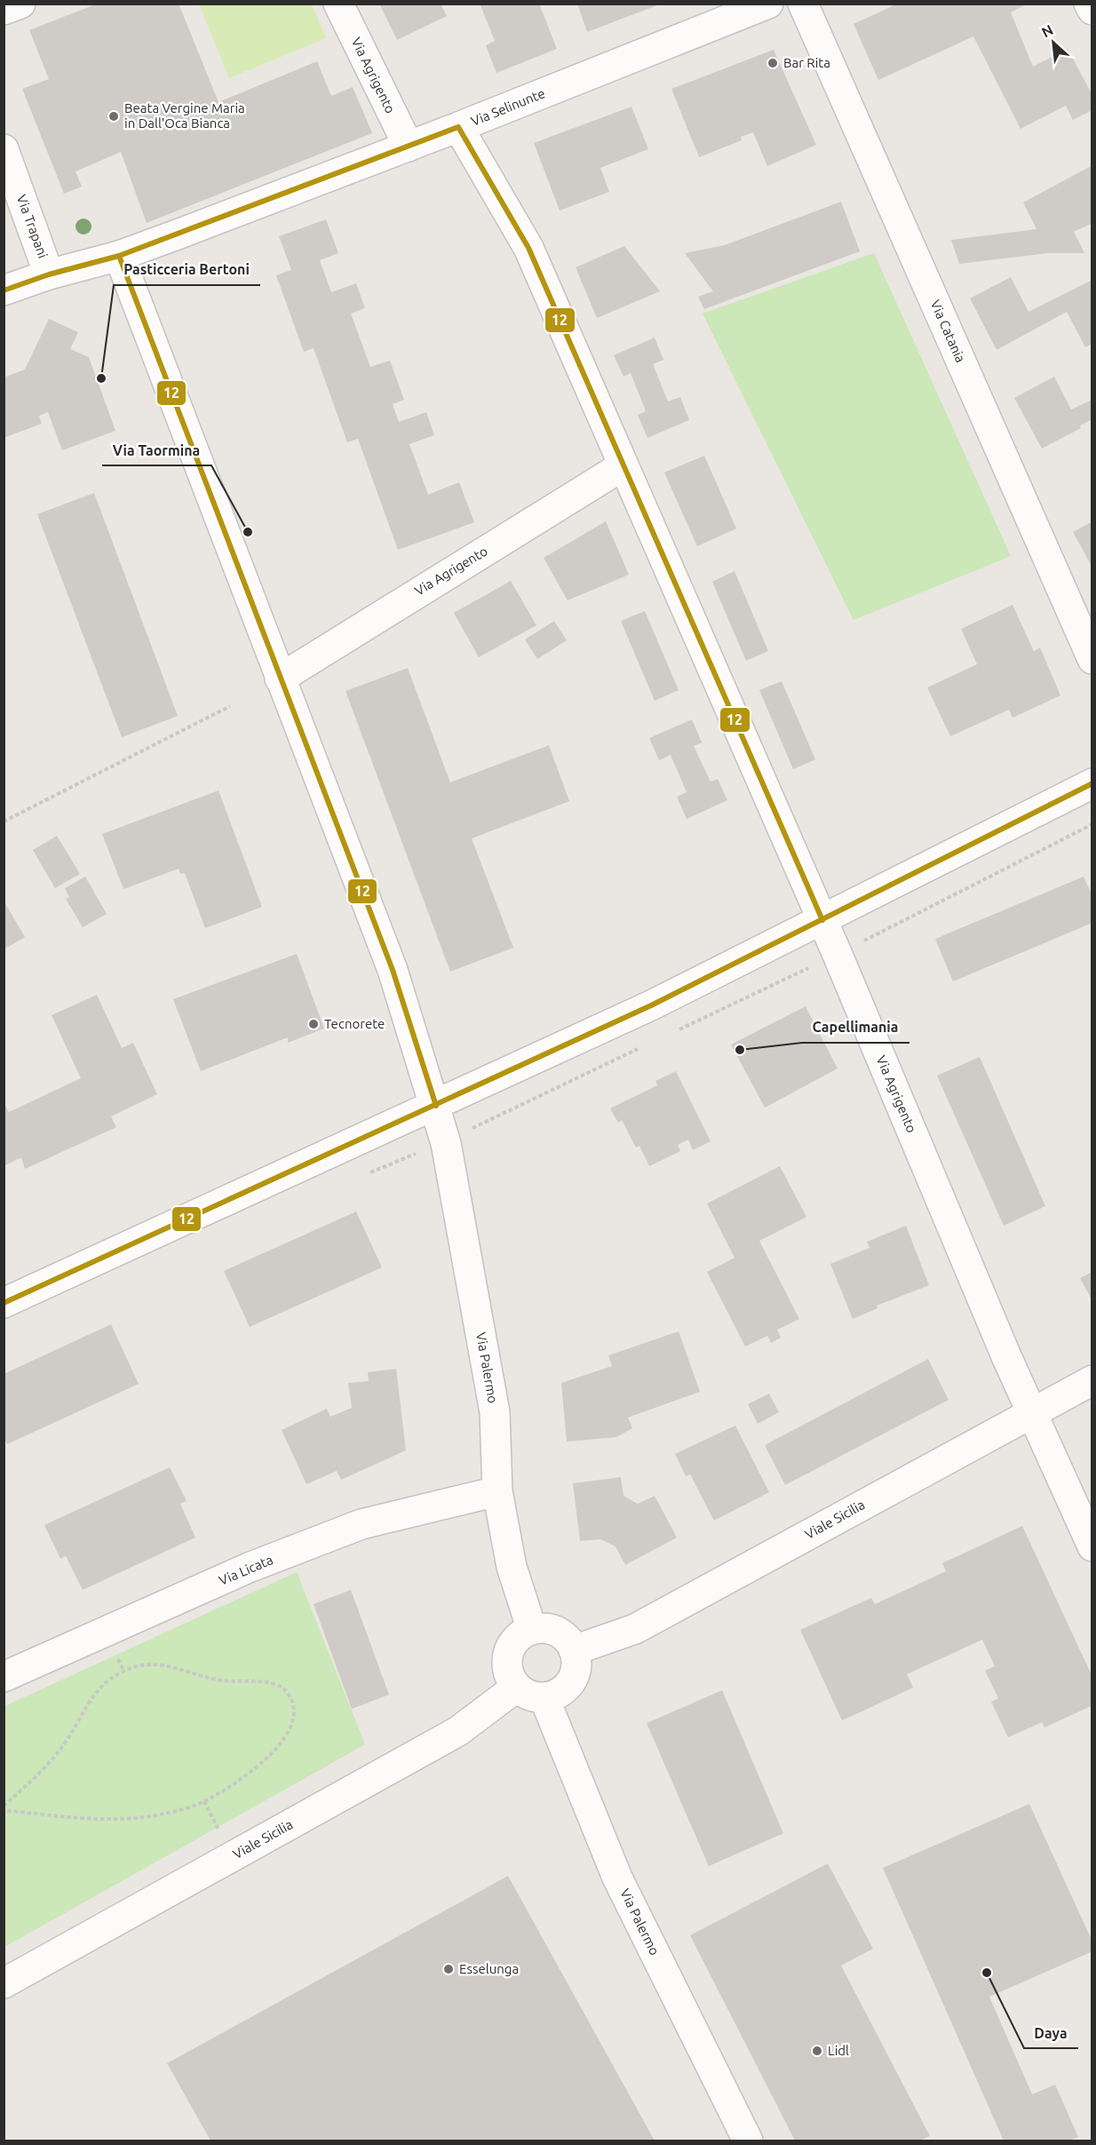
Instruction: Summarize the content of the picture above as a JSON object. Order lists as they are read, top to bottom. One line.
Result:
{"streets":{"street":["Via Agrigento","Via Selinunte","Via Trapani","Via Catania","Via Palermo","Viale Sicilia","Via Licata"]},"crossings":[["Via Agrigento","Via Selinunte"],["Via Agrigento","Via Palermo"],["Via Agrigento","Viale Sicilia"],["Via Selinunte","Via Trapani"],["Via Selinunte","Via Palermo"],["Via Palermo","Viale Sicilia"],["Via Palermo","Via Licata"]],"places":["Bar Rita","Beata Vergine Maria in Dall'Oca Bianca","Pasticceria Bertoni","Via Taormina","Tecnorete","Capellimania","Esselunga","Daya","Lidl"],"lines":["transit line 12"],"north":"top left"}
